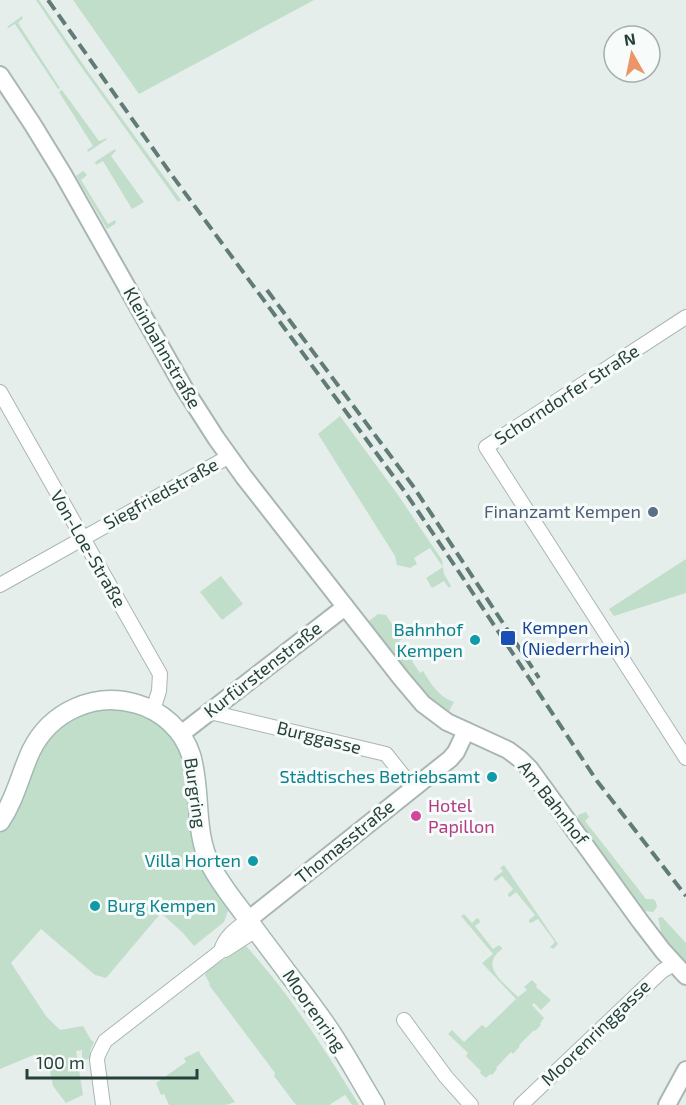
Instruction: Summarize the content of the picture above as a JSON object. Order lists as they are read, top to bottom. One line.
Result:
{"streets":{"main road":["Burgring","Moorenring"],"street":["Kleinbahnstraße","Schorndorfer Straße","Siegfriedstraße","Von-Loe-Straße","Kurfürstenstraße","Burggasse","Am Bahnhof","Thomasstraße","Moorenringgasse"]},"crossings":[["Kleinbahnstraße","Siegfriedstraße"],["Kleinbahnstraße","Kurfürstenstraße"],["Kleinbahnstraße","Am Bahnhof"],["Siegfriedstraße","Von-Loe-Straße"],["Von-Loe-Straße","Burgring"],["Kurfürstenstraße","Burggasse"],["Kurfürstenstraße","Burgring"],["Kurfürstenstraße","Am Bahnhof"],["Burggasse","Thomasstraße"],["Burgring","Thomasstraße"],["Burgring","Moorenring"],["Am Bahnhof","Thomasstraße"],["Am Bahnhof","Moorenringgasse"],["Thomasstraße","Moorenring"]],"places":{"other":["Finanzamt Kempen","Bahnhof Kempen","Städtisches Betriebsamt","Hotel Papillon","Villa Horten","Burg Kempen"],"transit":["Kempen (Niederrhein)"]},"scale_bar":"100 m","north":"top"}
